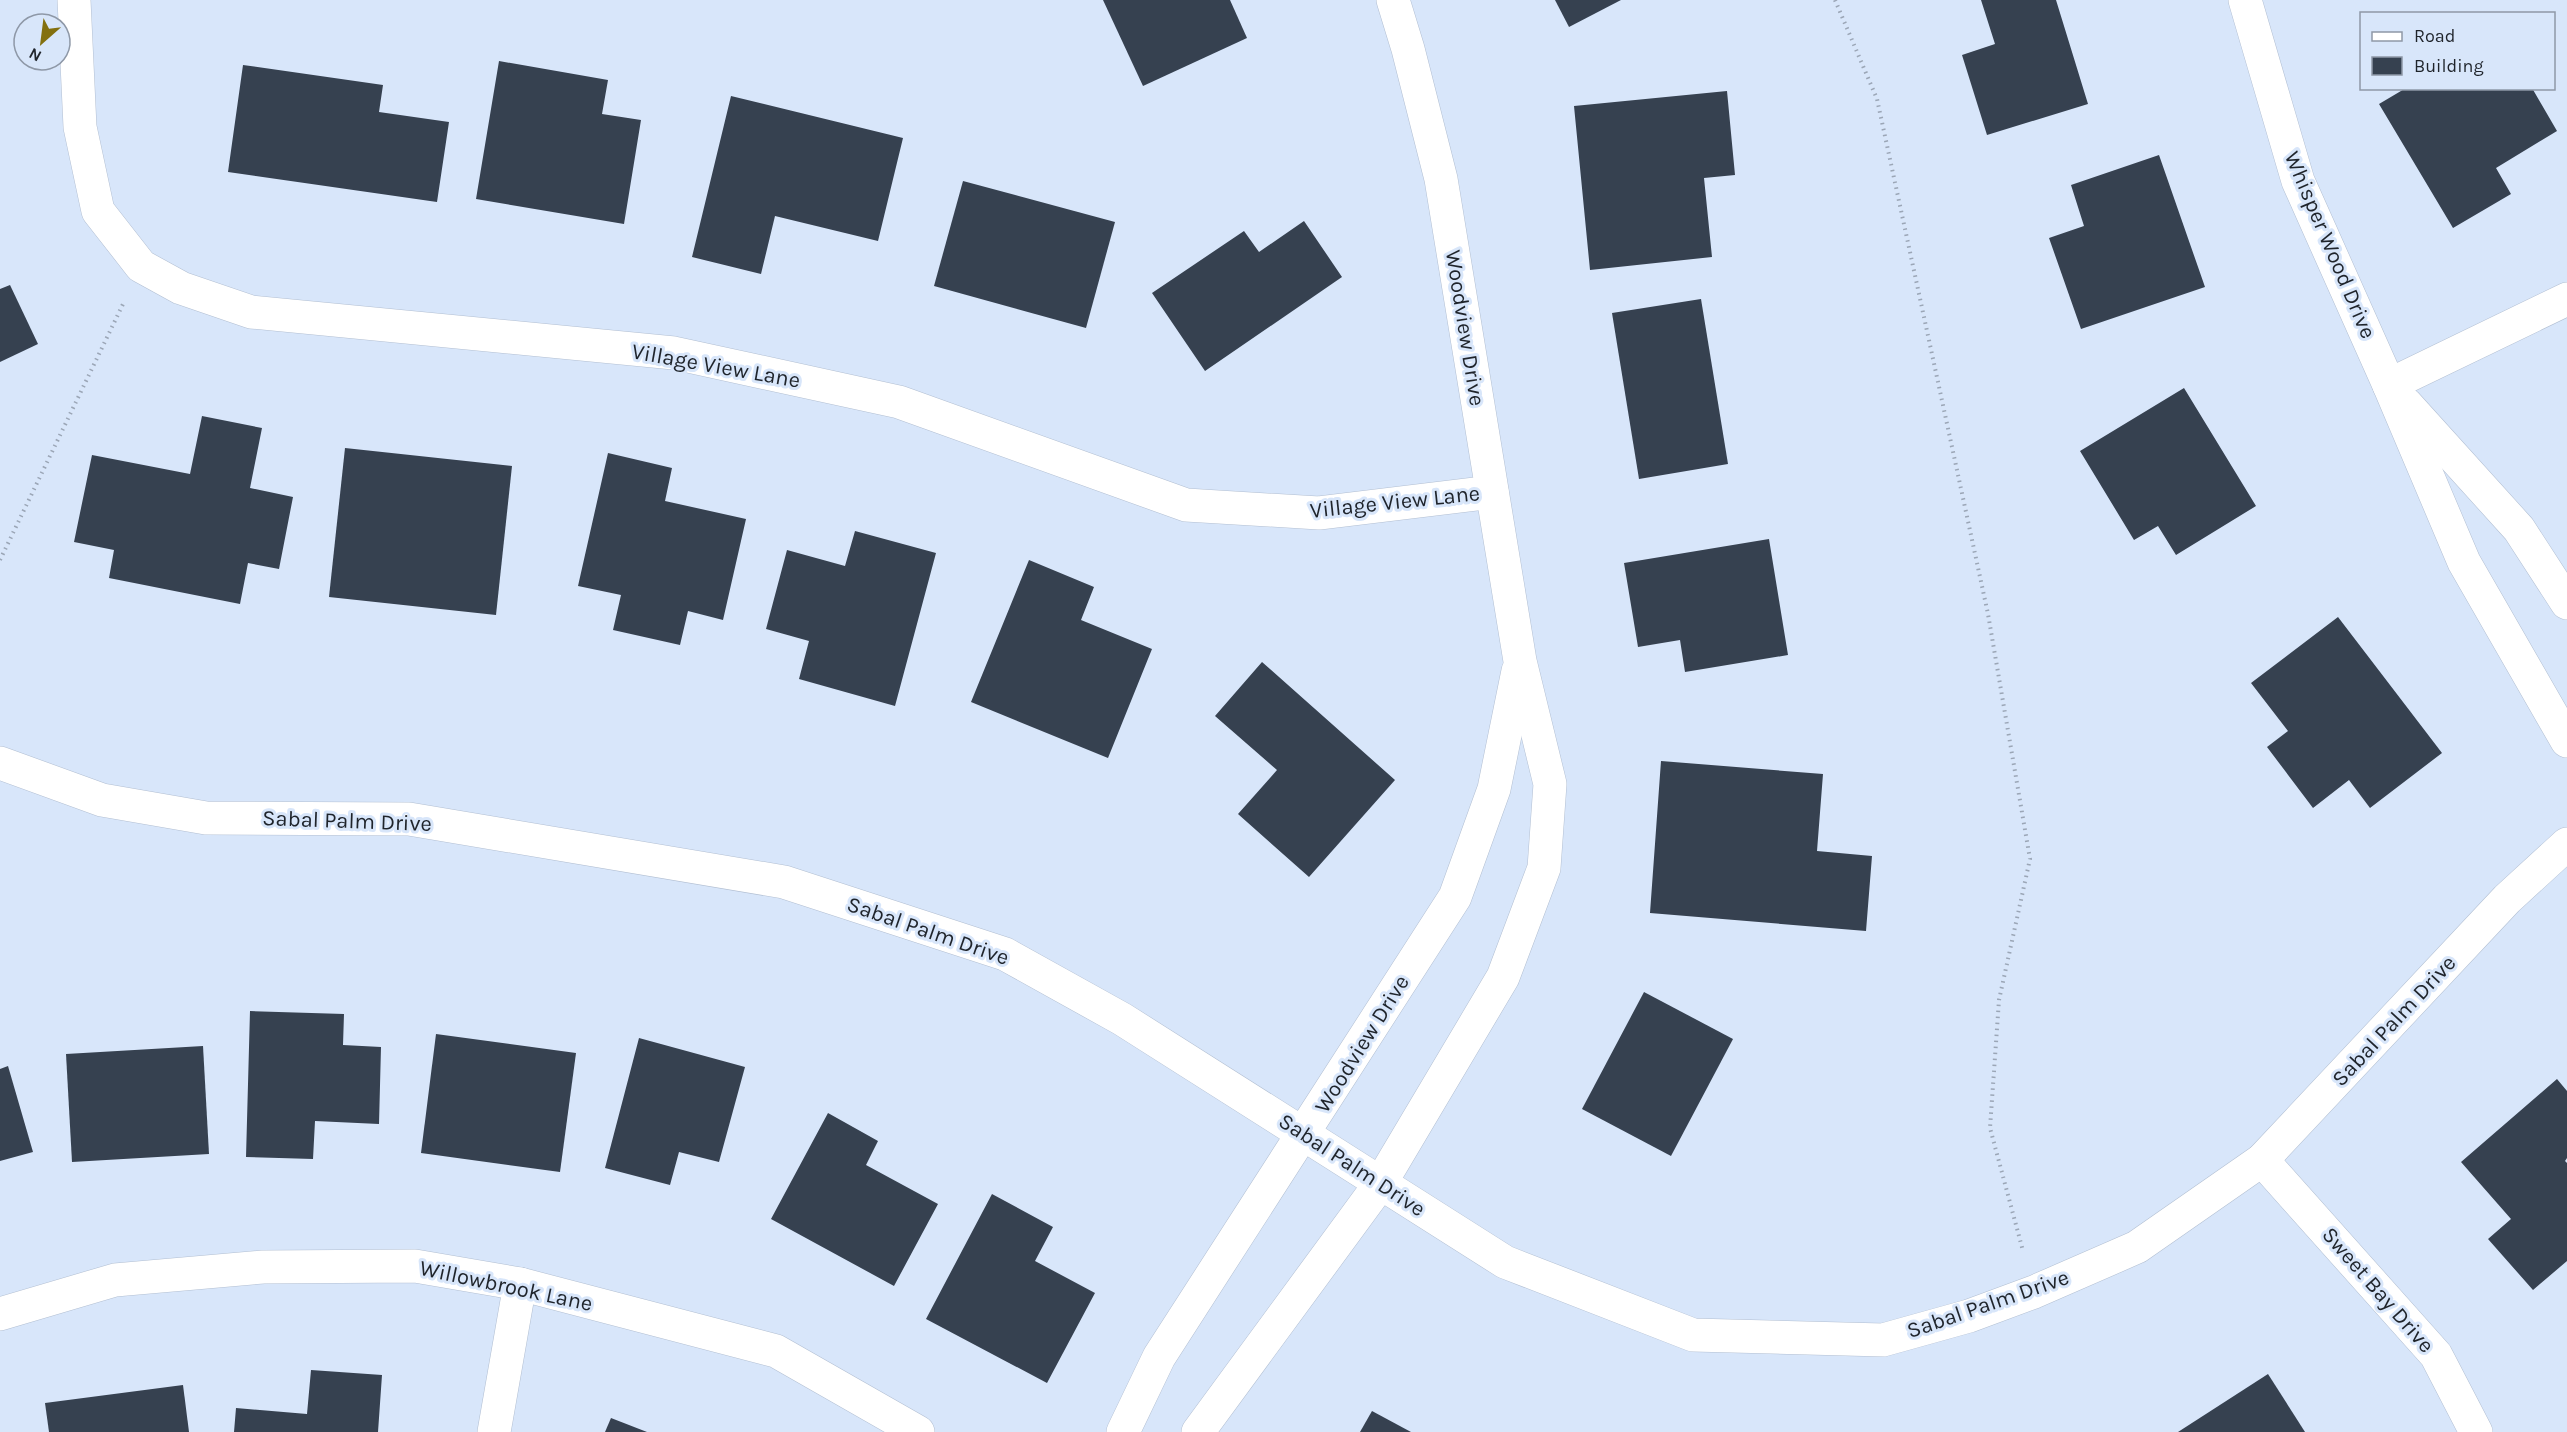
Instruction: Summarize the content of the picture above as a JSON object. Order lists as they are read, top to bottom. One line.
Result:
{"streets":{"street":["Whisper Wood Drive","Woodview Drive","Village View Lane","Sabal Palm Drive","Willowbrook Lane","Sweet Bay Drive"]},"crossings":[["Woodview Drive","Village View Lane"],["Woodview Drive","Sabal Palm Drive"],["Sabal Palm Drive","Sweet Bay Drive"]],"legend":["Road","Building"],"north":"bottom left"}
